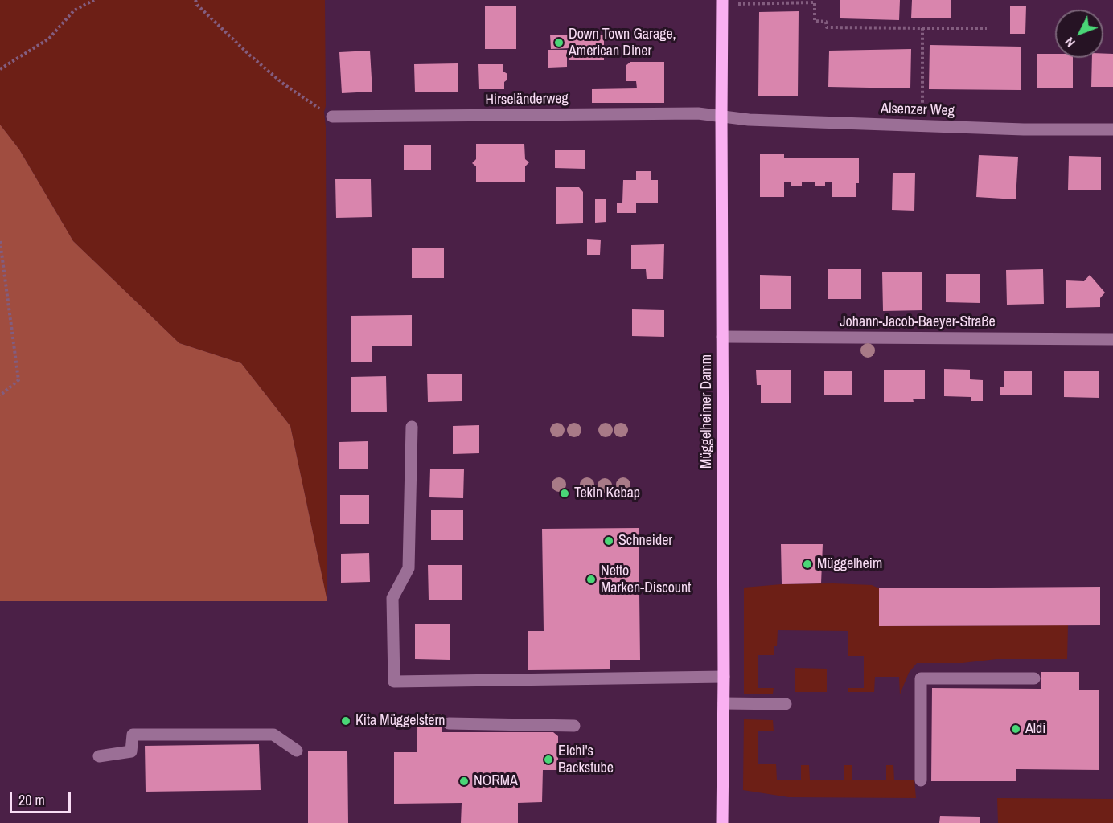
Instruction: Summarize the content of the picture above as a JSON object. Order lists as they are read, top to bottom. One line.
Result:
{"streets":{"main road":["Müggelheimer Damm"],"street":["Hirseländerweg","Alsenzer Weg","Johann-Jacob-Baeyer-Straße"]},"crossings":[["Hirseländerweg","Alsenzer Weg"],["Hirseländerweg","Müggelheimer Damm"],["Alsenzer Weg","Müggelheimer Damm"],["Johann-Jacob-Baeyer-Straße","Müggelheimer Damm"]],"places":["Down Town Garage, American Diner","Tekin Kebap","Schneider","Müggelheim","Netto Marken-Discount","Kita Müggelstern","Aldi","Eichi's Backstube","NORMA"],"scale_bar":"20 m","north":"bottom left"}
